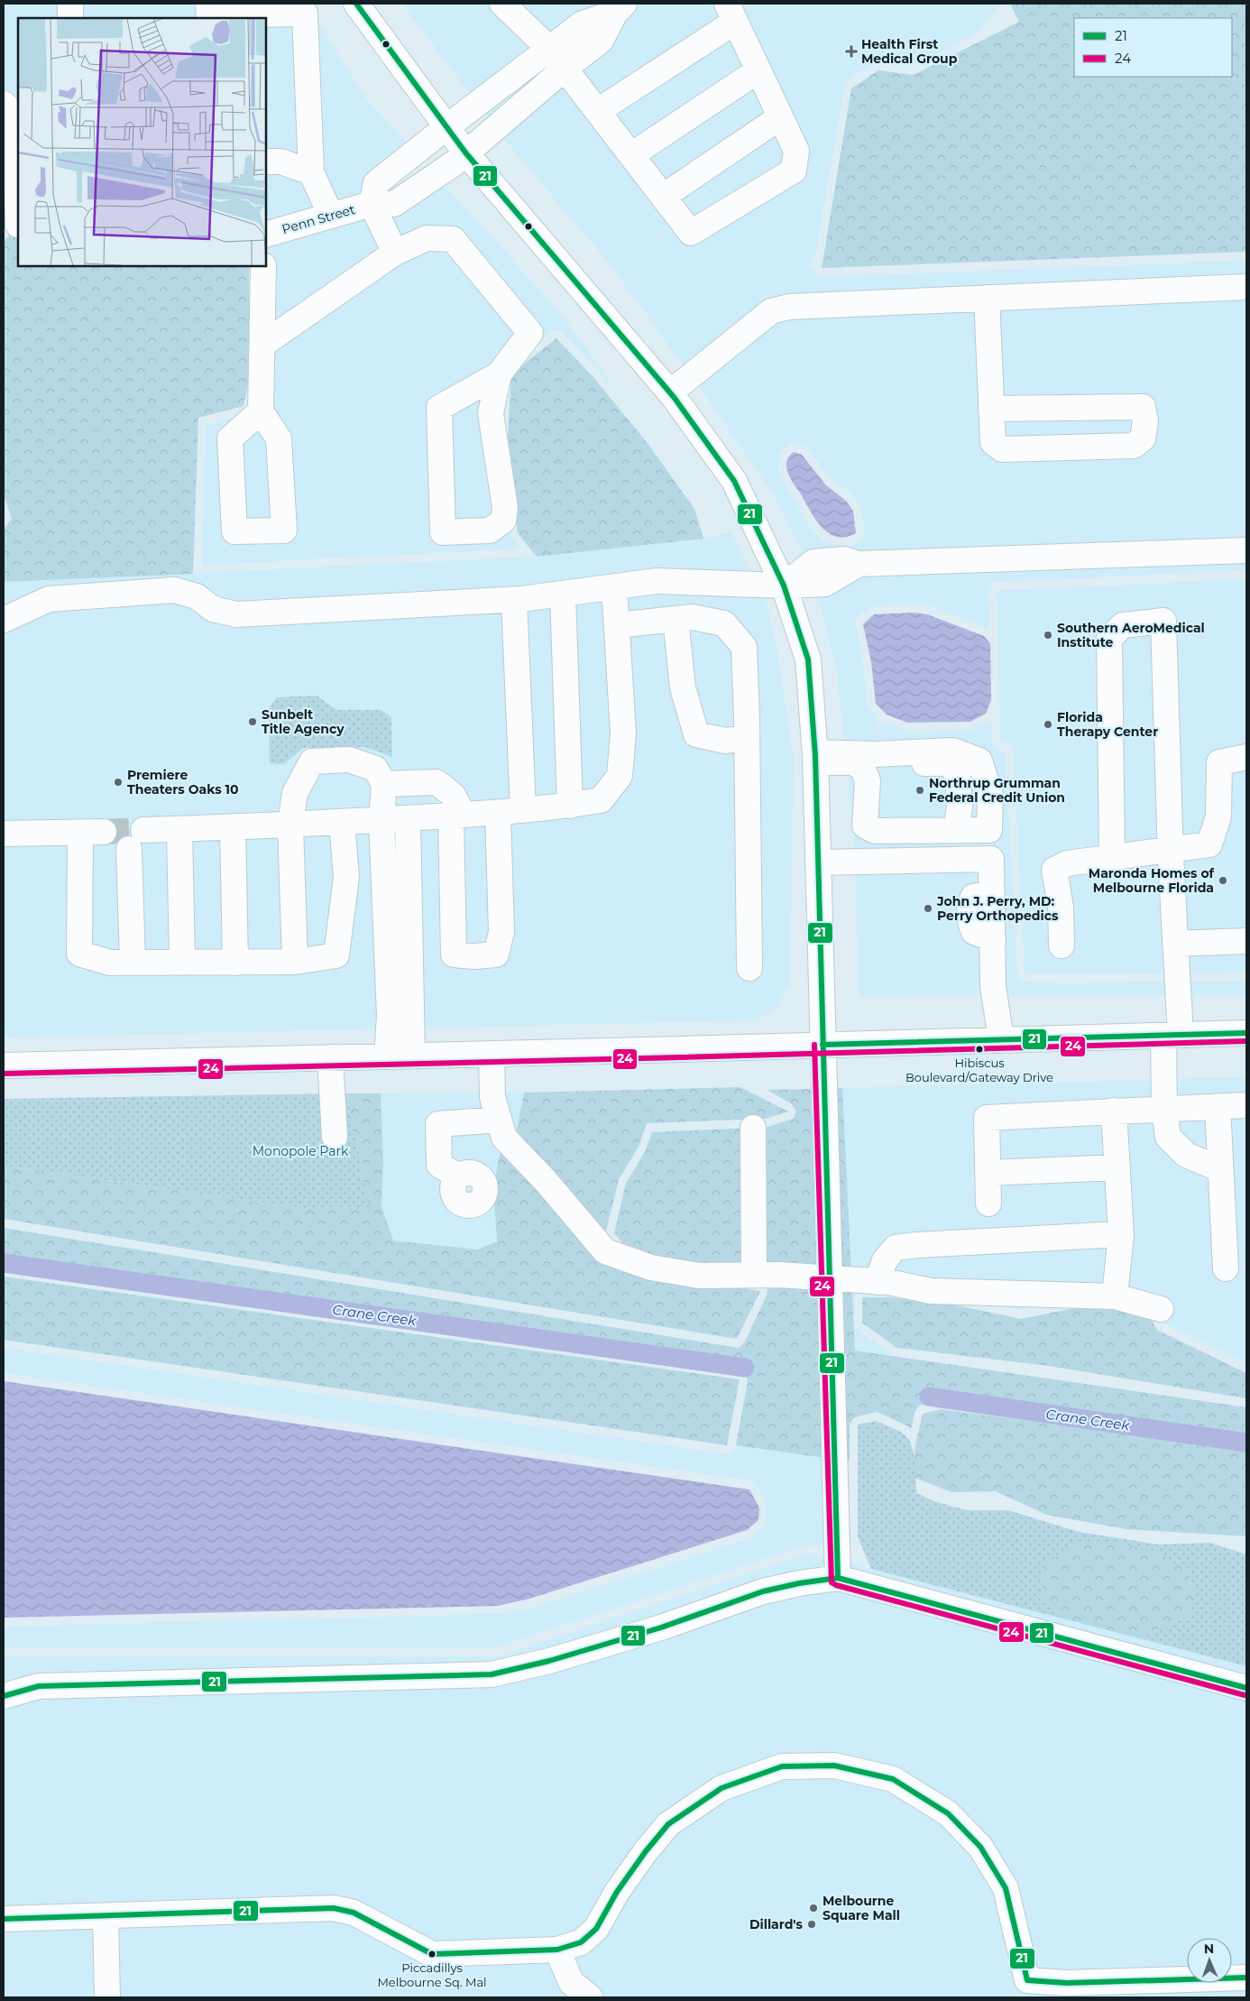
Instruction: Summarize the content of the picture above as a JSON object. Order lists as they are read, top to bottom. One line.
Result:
{"streets":{"street":["Penn Street"]},"water":["Crane Creek"],"parks":["Monopole Park"],"places":{"health":["Health First Medical Group"],"other":["Southern AeroMedical Institute","Sunbelt Title Agency","Florida Therapy Center","Premiere Theaters Oaks 10","Northrup Grumman Federal Credit Union","Maronda Homes of Melbourne Florida","John J. Perry, MD: Perry Orthopedics","Hibiscus Boulevard/Gateway Drive","Melbourne Square Mall","Dillard's","Piccadillys Melbourne Sq. Mal"]},"lines":["transit line 21","transit line 24"],"legend":["21","24"],"north":"top"}
